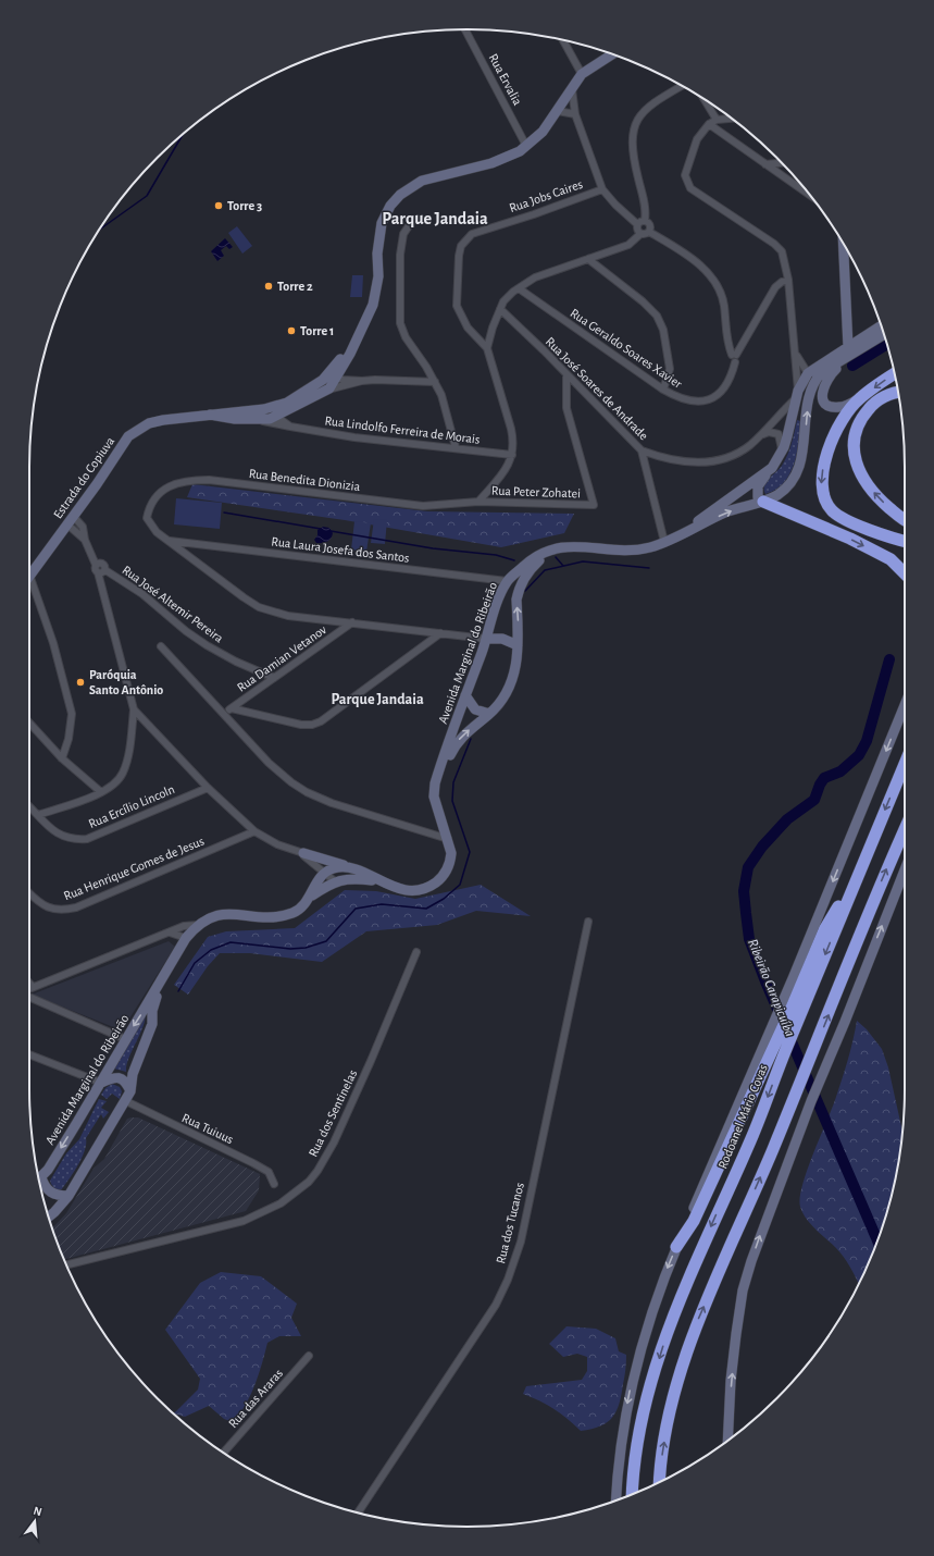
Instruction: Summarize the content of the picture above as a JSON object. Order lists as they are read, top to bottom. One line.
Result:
{"streets":{"highway":["Rodoanel Mário Covas"],"main road":["Estrada do Copiuva","Avenida Marginal do Ribeirão"],"street":["Rua Ervalia","Rua Jobs Caires","Rua Geraldo Soares Xavier","Rua José Soares de Andrade","Rua Lindolfo Ferreira de Morais","Rua Benedita Dionizia","Rua Peter Zohatei","Rua Laura Josefa dos Santos","Rua José Altemir Pereira","Rua Damian Vetanov","Rua Ercílio Lincoln","Rua Henrique Gomes de Jesus","Rua dos Sentinelas","Rua Tuiuus","Rua dos Tucanos","Rua das Araras"]},"crossings":[["Rua Ervalia","Estrada do Copiuva"],["Rua José Soares de Andrade","Rua Peter Zohatei"],["Rua José Soares de Andrade","Avenida Marginal do Ribeirão"],["Rua Lindolfo Ferreira de Morais","Estrada do Copiuva"],["Rua Benedita Dionizia","Rua Peter Zohatei"],["Rua Benedita Dionizia","Rua Laura Josefa dos Santos"],["Rua Benedita Dionizia","Avenida Marginal do Ribeirão"],["Rua Benedita Dionizia","Rua Damian Vetanov"],["Rua Laura Josefa dos Santos","Avenida Marginal do Ribeirão"],["Rua José Altemir Pereira","Rua Damian Vetanov"],["Avenida Marginal do Ribeirão","Rua Tuiuus"]],"districts":["Parque Jandaia","Parque Jandaia"],"water":["Ribeirão Carapicuíba"],"places":["Torre 3","Torre 2","Torre 1","Paróquia Santo Antônio"],"north":"top"}
